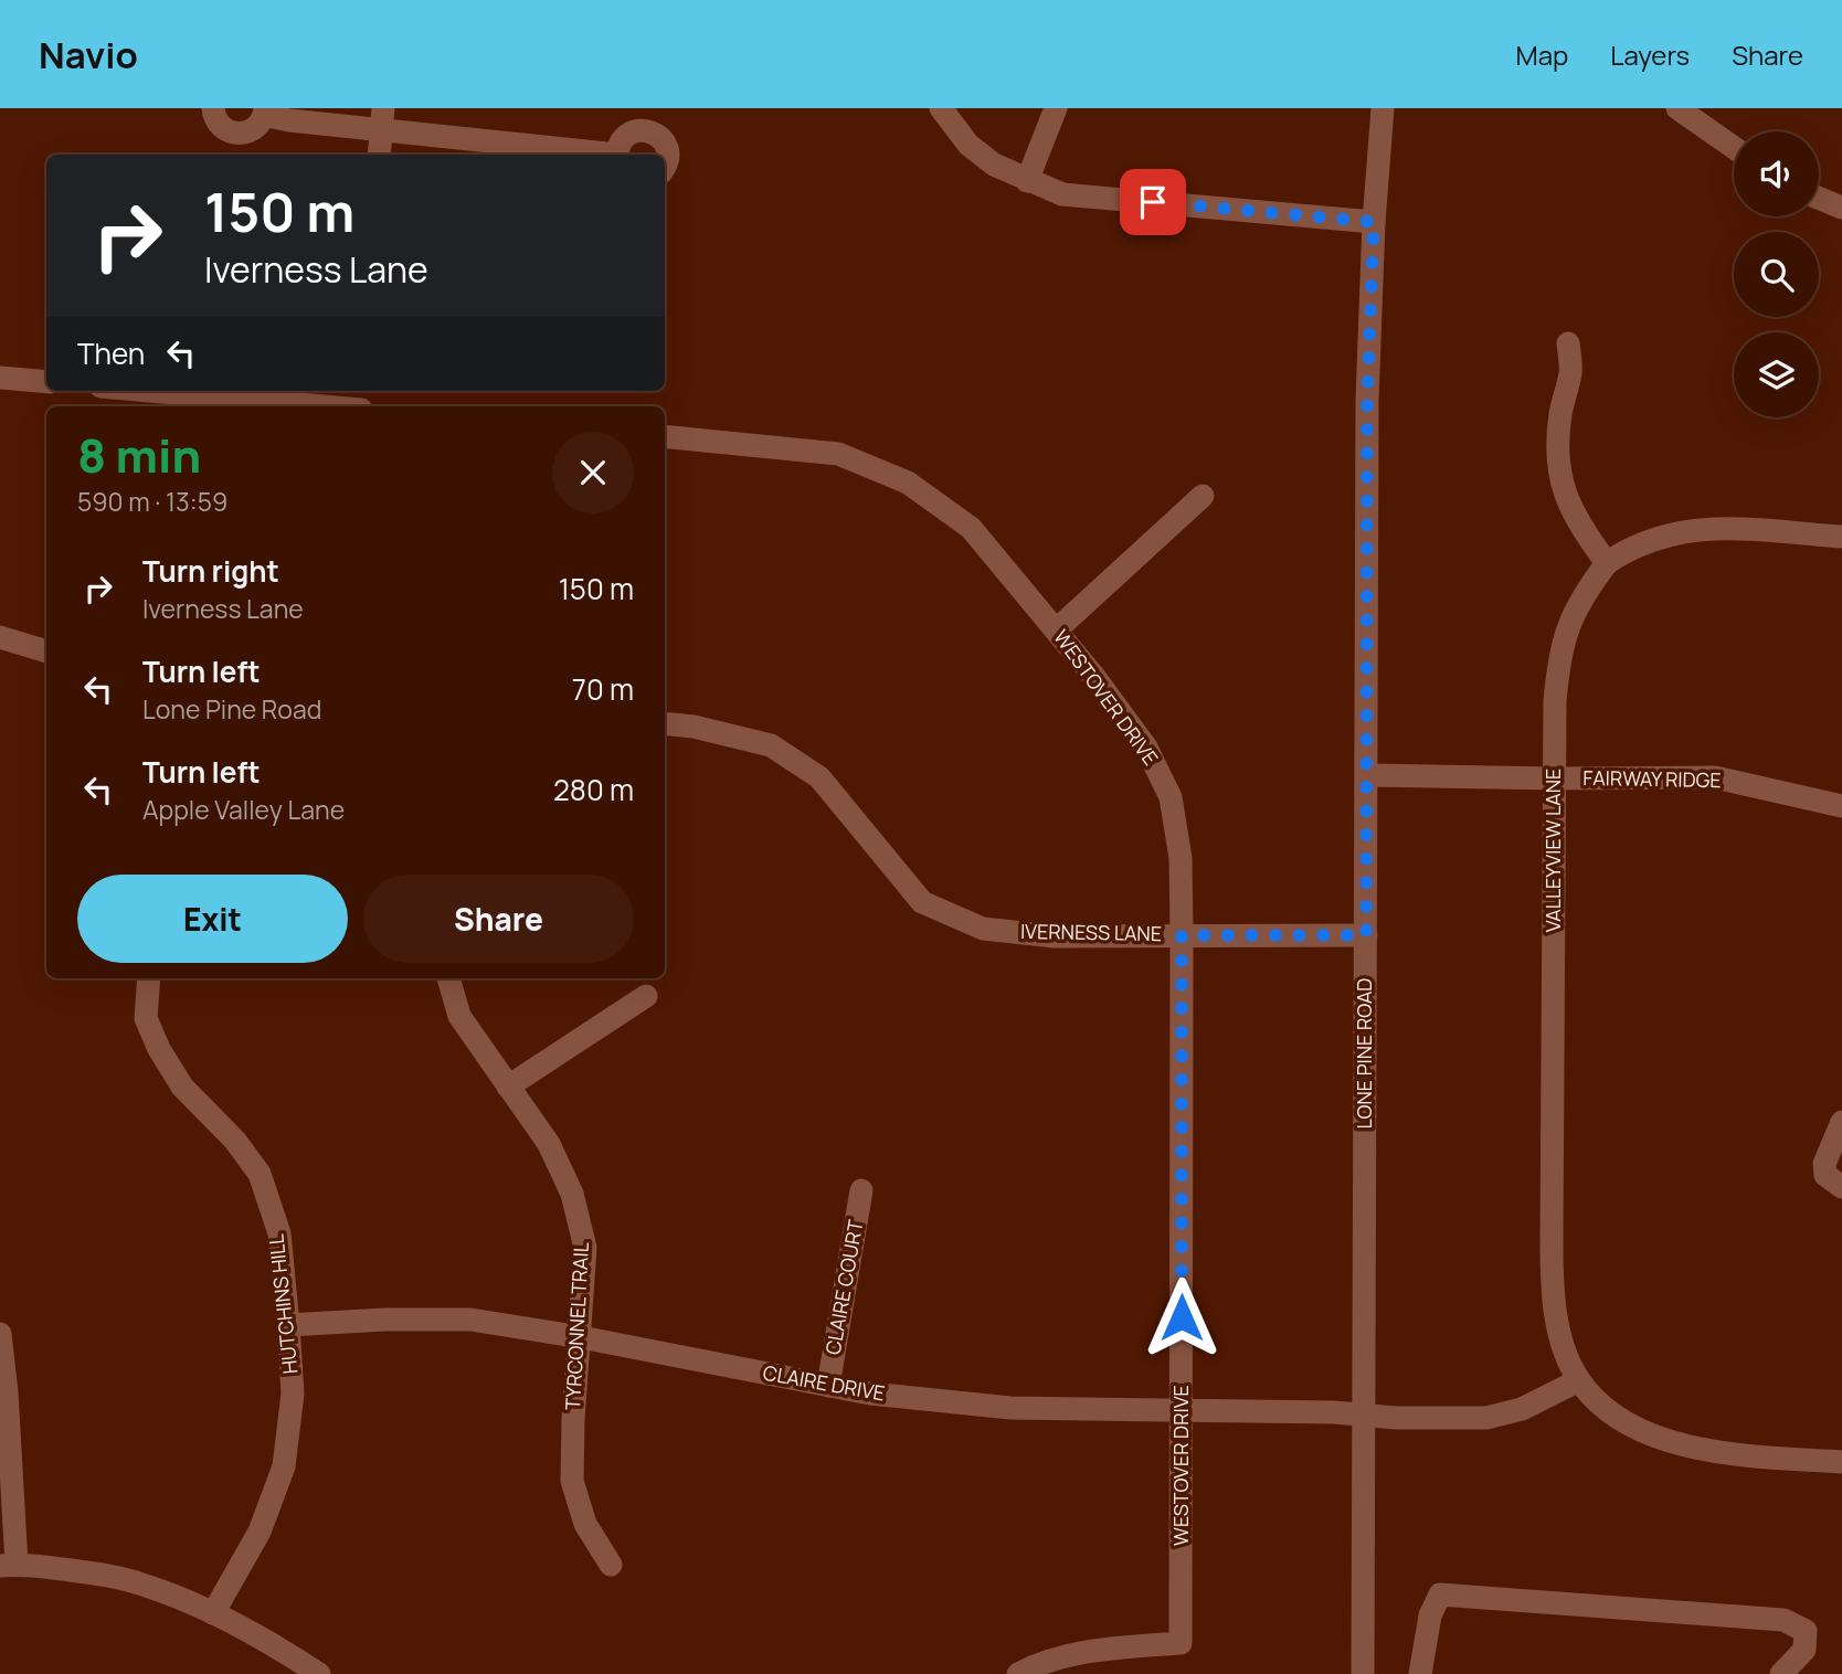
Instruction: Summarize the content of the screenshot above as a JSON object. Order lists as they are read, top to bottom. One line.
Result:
{"streets":{"street":["WESTOVER DRIVE","FAIRWAY RIDGE","VALLEYVIEW LANE","IVERNESS LANE","LONE PINE ROAD","CLAIRE COURT","HUTCHINS HILL","TYRCONNEL TRAIL","CLAIRE DRIVE"]},"crossings":[["WESTOVER DRIVE","IVERNESS LANE"],["WESTOVER DRIVE","CLAIRE DRIVE"],["FAIRWAY RIDGE","VALLEYVIEW LANE"],["FAIRWAY RIDGE","LONE PINE ROAD"],["VALLEYVIEW LANE","CLAIRE DRIVE"],["IVERNESS LANE","LONE PINE ROAD"],["LONE PINE ROAD","CLAIRE DRIVE"],["CLAIRE COURT","CLAIRE DRIVE"],["HUTCHINS HILL","CLAIRE DRIVE"],["TYRCONNEL TRAIL","CLAIRE DRIVE"]],"page":{"header":"Navio","nav":["Map","Layers","Share"],"turn":["150 m","Iverness Lane"],"then":"Then","heading":["8 min","590 m · 13:59"],"list":[{"name":"Turn right","note":"Iverness Lane","value":"150 m"},{"name":"Turn left","note":"Lone Pine Road","value":"70 m"},{"name":"Turn left","note":"Apple Valley Lane","value":"280 m"}],"buttons":["Exit","Share"]}}
